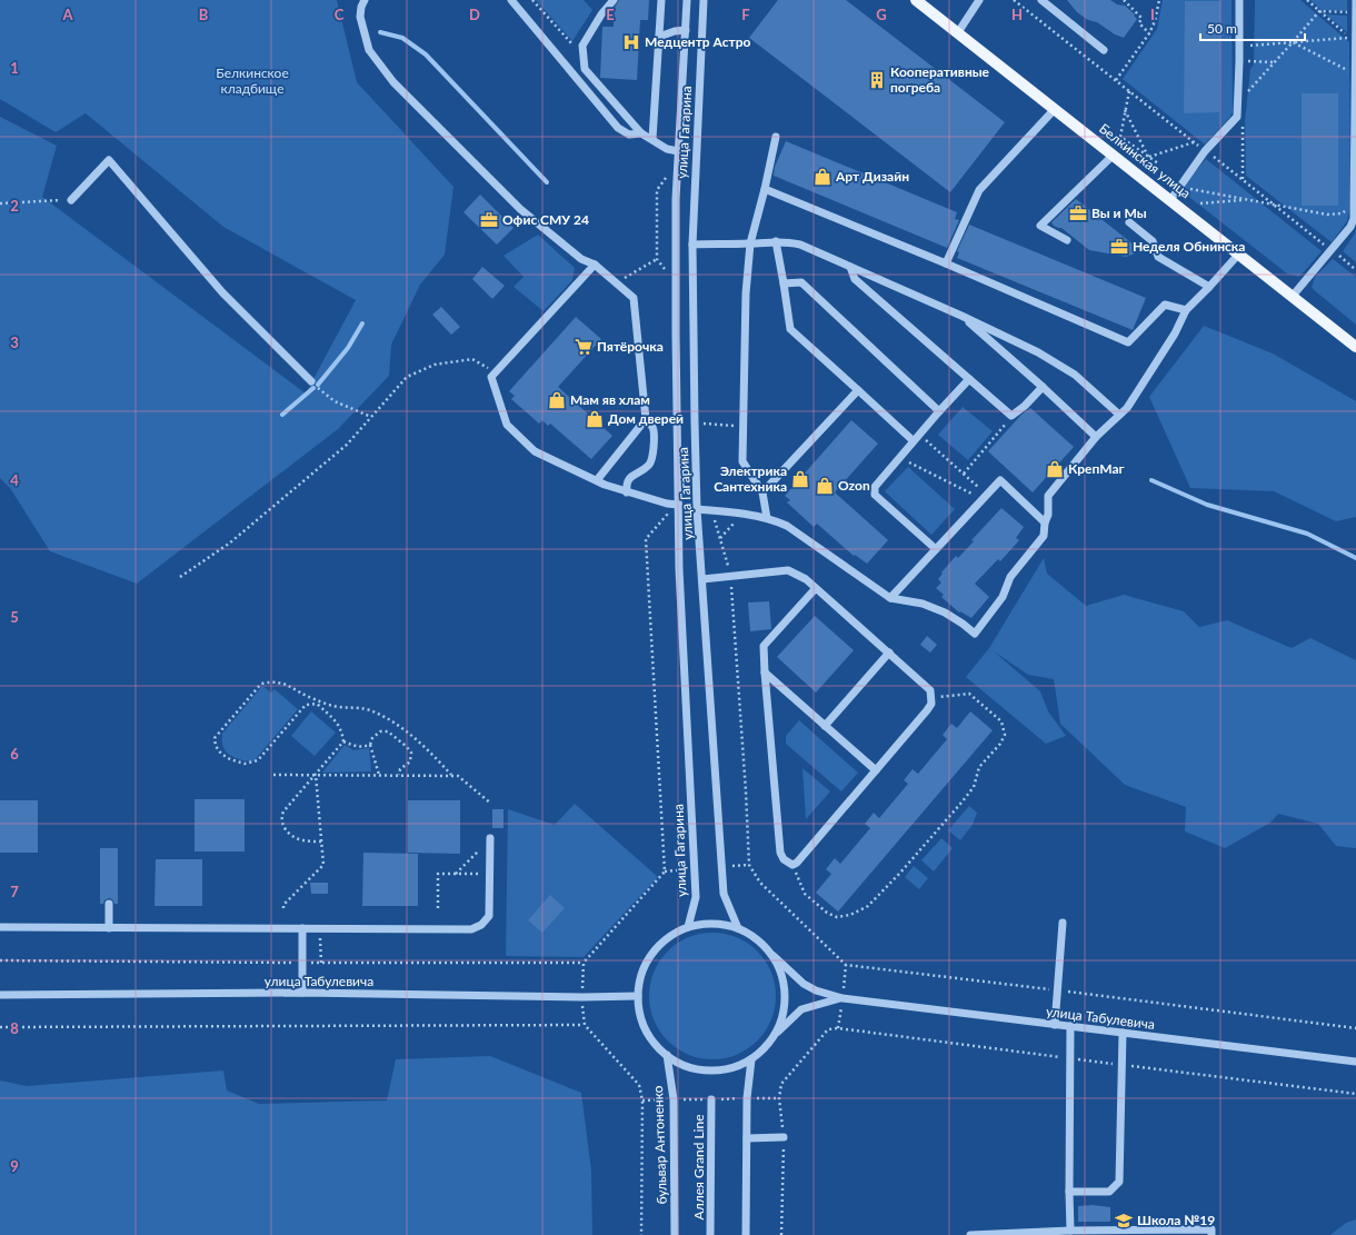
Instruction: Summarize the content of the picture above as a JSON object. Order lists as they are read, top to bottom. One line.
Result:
{"streets":{"main road":["Белкинская улица"],"street":["улица Гагарина","улица Табулевича","бульвар Антоненко","Аллея Grand Line"]},"crossings":[["улица Гагарина","улица Табулевича"],["улица Гагарина","бульвар Антоненко"],["улица Табулевича","бульвар Антоненко"]],"parks":["Белкинское кладбище"],"places":{"hospital":["Медцентр Астро"],"building":["Кооперативные погреба"],"shop":["Арт Дизайн","Мам яв хлам","Дом дверей","КрепМаг","Электрика Сантехника","Ozon"],"office":["Вы и Мы","Офис СМУ 24","Неделя Обнинска"],"supermarket":["Пятёрочка"],"school or university":["Школа №19"]},"scale_bar":"50 m","grid":{"columns":["A","B","C","D","E","F","G","H","I"],"rows":["1","2","3","4","5","6","7","8","9"]}}
